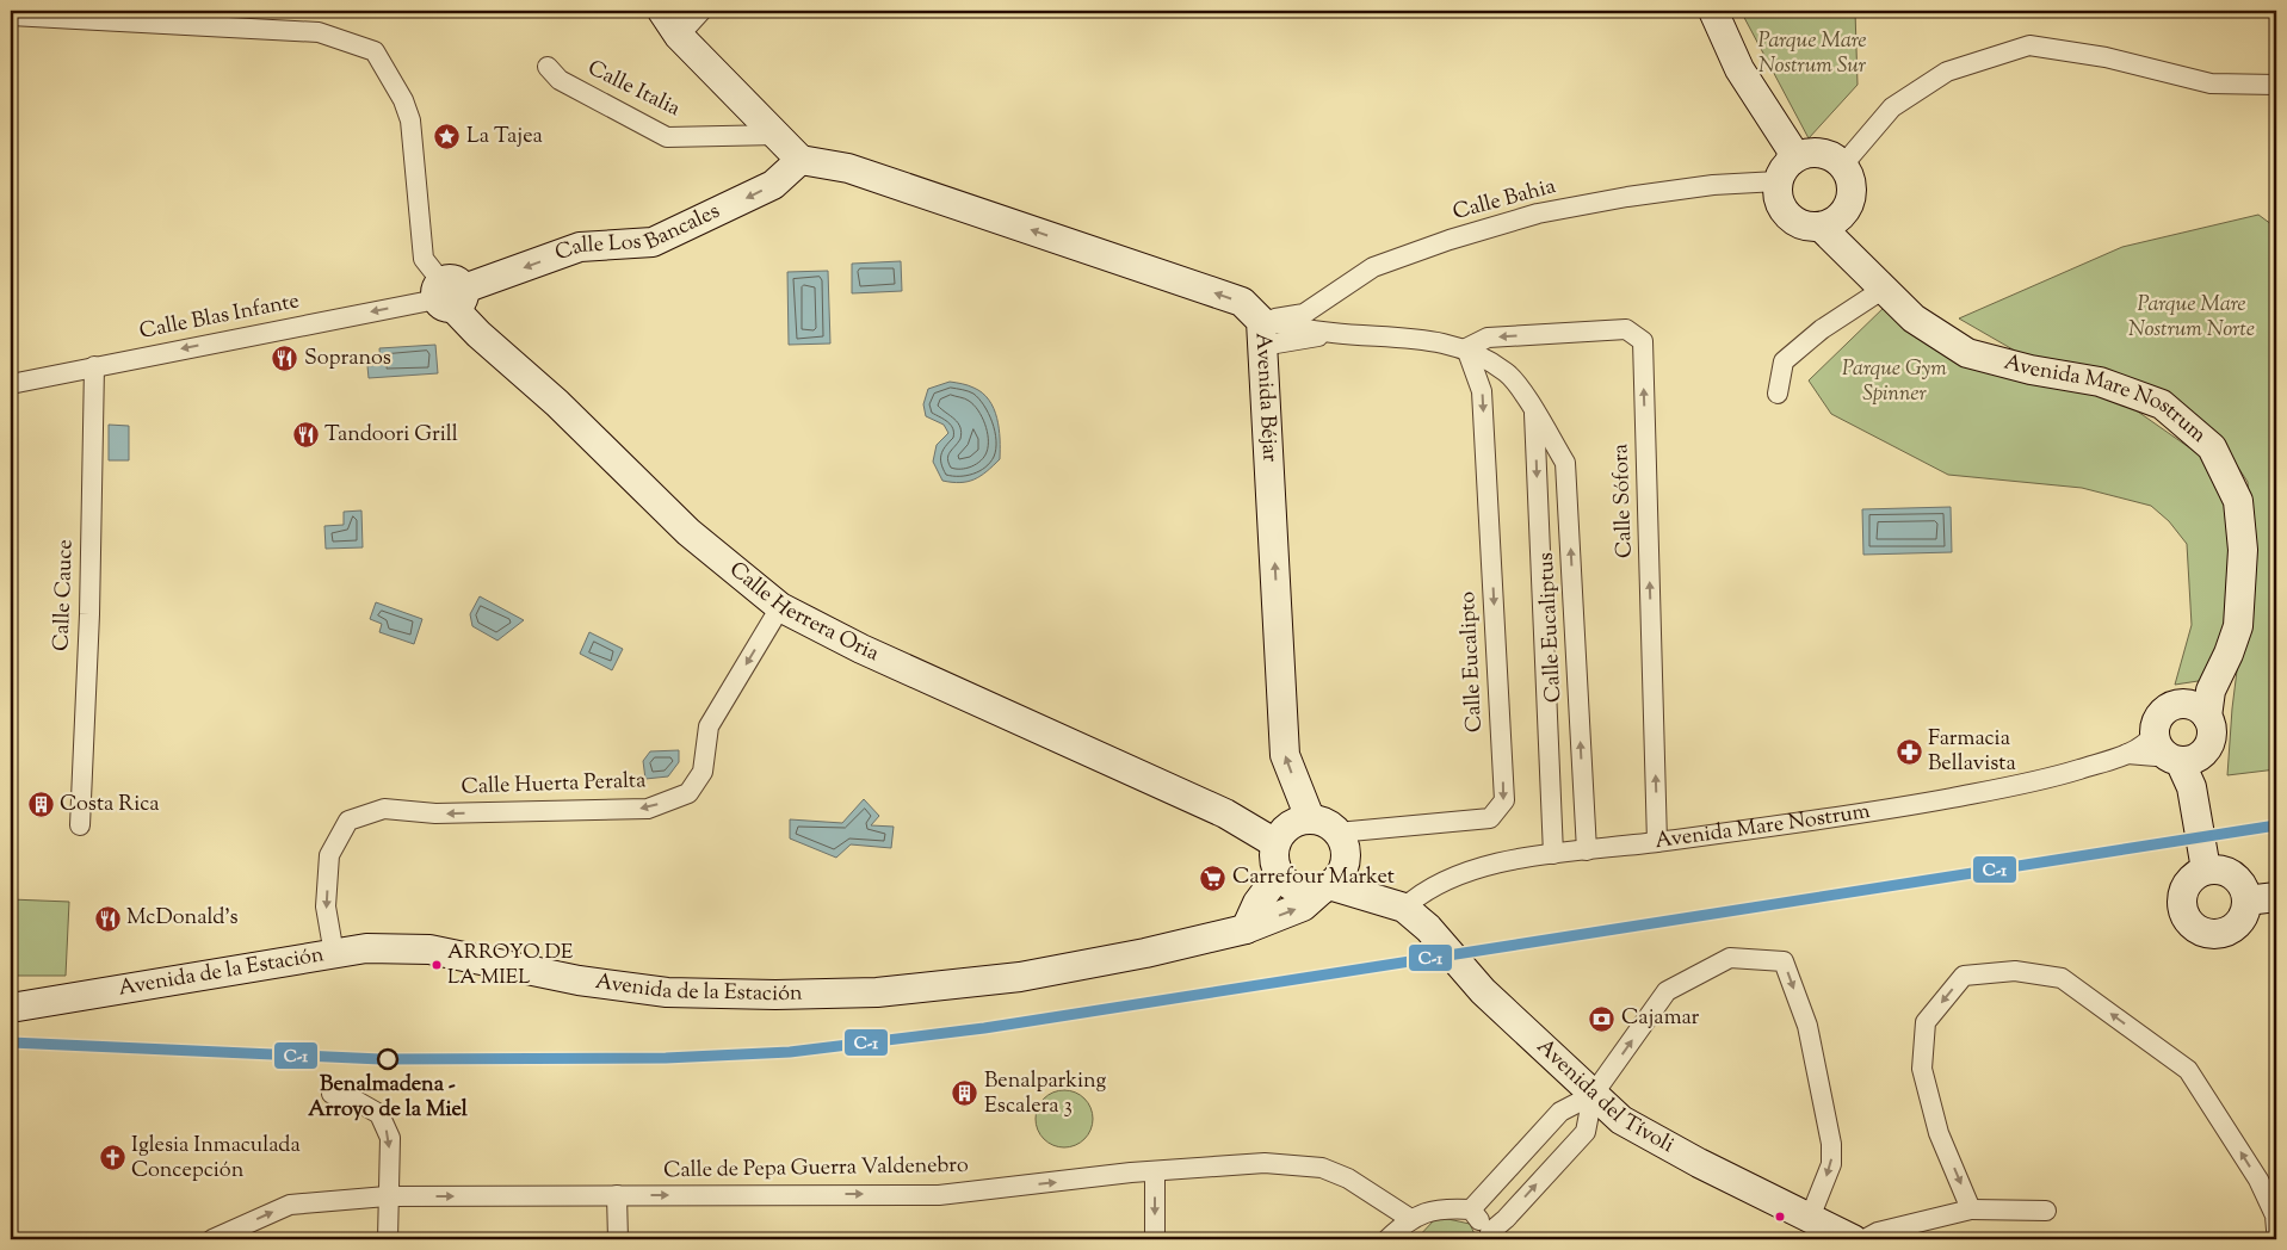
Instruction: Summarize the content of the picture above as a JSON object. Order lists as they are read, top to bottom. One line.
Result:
{"streets":{"street":["Calle Italia","Calle Bahia","Calle Los Bancales","Calle Blas Infante","Avenida Béjar","Avenida Mare Nostrum","Calle Sófora","Calle Cauce","Calle Herrera Oria","Calle Eucaliptus","Calle Eucalipto","Calle Huerta Peralta","Avenida de la Estación","Avenida del Tívoli","Calle de Pepa Guerra Valdenebro"]},"crossings":[["Calle Bahia","Avenida Béjar"],["Calle Bahia","Avenida Mare Nostrum"],["Calle Los Bancales","Calle Blas Infante"],["Calle Los Bancales","Avenida Béjar"],["Calle Los Bancales","Calle Herrera Oria"],["Calle Blas Infante","Calle Cauce"],["Calle Blas Infante","Calle Herrera Oria"],["Avenida Béjar","Calle Herrera Oria"],["Avenida Béjar","Calle Eucalipto"],["Avenida Béjar","Avenida de la Estación"],["Avenida Béjar","Avenida del Tívoli"],["Avenida Mare Nostrum","Calle Sófora"],["Avenida Mare Nostrum","Calle Eucaliptus"],["Avenida Mare Nostrum","Avenida del Tívoli"],["Calle Sófora","Calle Eucalipto"],["Calle Herrera Oria","Calle Eucalipto"],["Calle Herrera Oria","Calle Huerta Peralta"],["Calle Herrera Oria","Avenida de la Estación"],["Calle Herrera Oria","Avenida del Tívoli"],["Calle Eucalipto","Avenida de la Estación"],["Calle Eucalipto","Avenida del Tívoli"],["Calle Huerta Peralta","Avenida de la Estación"],["Avenida de la Estación","Avenida del Tívoli"]],"one_way":["Calle Los Bancales","Calle Blas Infante","Avenida Béjar","Calle Huerta Peralta","Calle de Pepa Guerra Valdenebro"],"parks":["Parque Mare Nostrum Sur","Parque Mare Nostrum Norte","Parque Gym Spinner"],"places":{"place":["La Tajea"],"restaurant":["Sopranos","Tandoori Grill","McDonald's"],"pharmacy":["Farmacia Bellavista"],"building":["Costa Rica","Benalparking Escalera 3"],"supermarket":["Carrefour Market"],"other":["ARROYO DE LA MIEL","Benalmadena - Arroyo de la Miel"],"bank":["Cajamar"],"church":["Iglesia Inmaculada Concepción"]},"lines":["transit line C-1"]}
